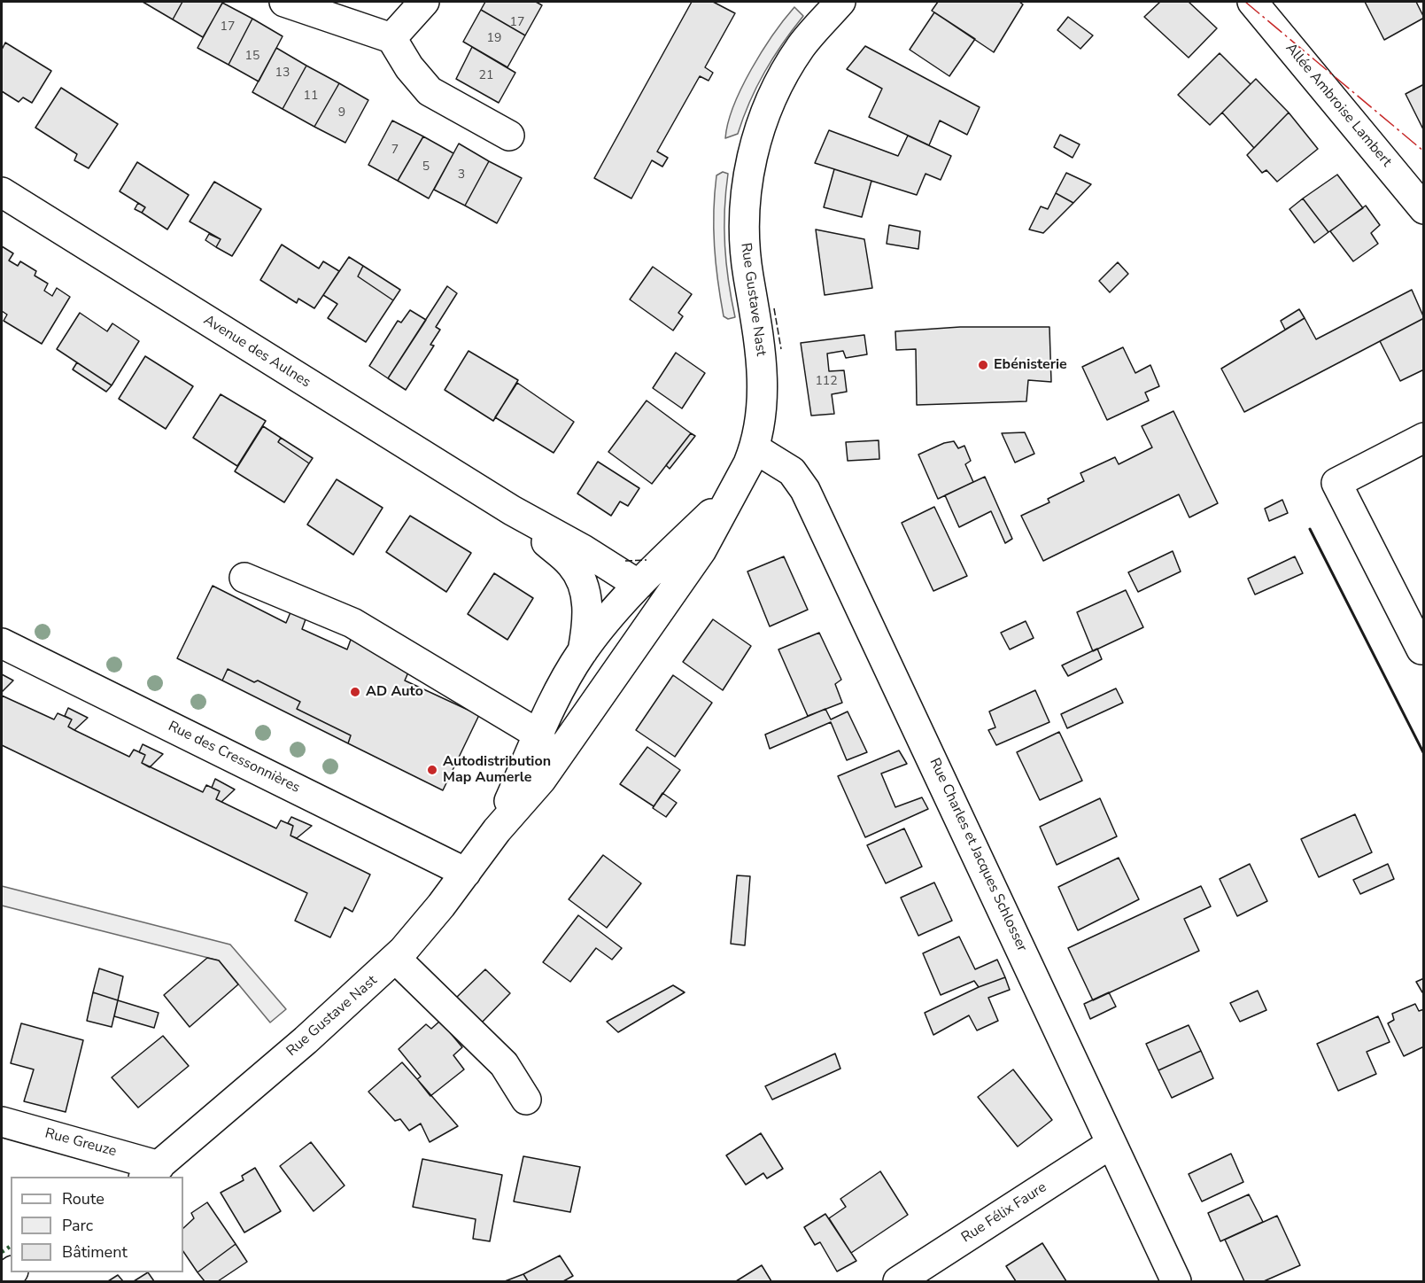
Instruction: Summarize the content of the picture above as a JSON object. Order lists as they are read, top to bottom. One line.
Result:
{"streets":{"street":["Allée Ambroise Lambert","Rue Gustave Nast","Avenue des Aulnes","Rue des Cressonnières","Rue Charles et Jacques Schlosser","Rue Greuze","Rue Félix Faure"]},"crossings":[["Rue Gustave Nast","Avenue des Aulnes"],["Rue Gustave Nast","Rue des Cressonnières"],["Rue Gustave Nast","Rue Charles et Jacques Schlosser"],["Rue Gustave Nast","Rue Greuze"],["Rue Charles et Jacques Schlosser","Rue Félix Faure"]],"places":["Ebénisterie","AD Auto","Autodistribution Map Aumerle"],"house_numbers":["17","17","19","15","13","21","11","9","7","5","3","112"],"legend":["Route","Parc","Bâtiment"]}
